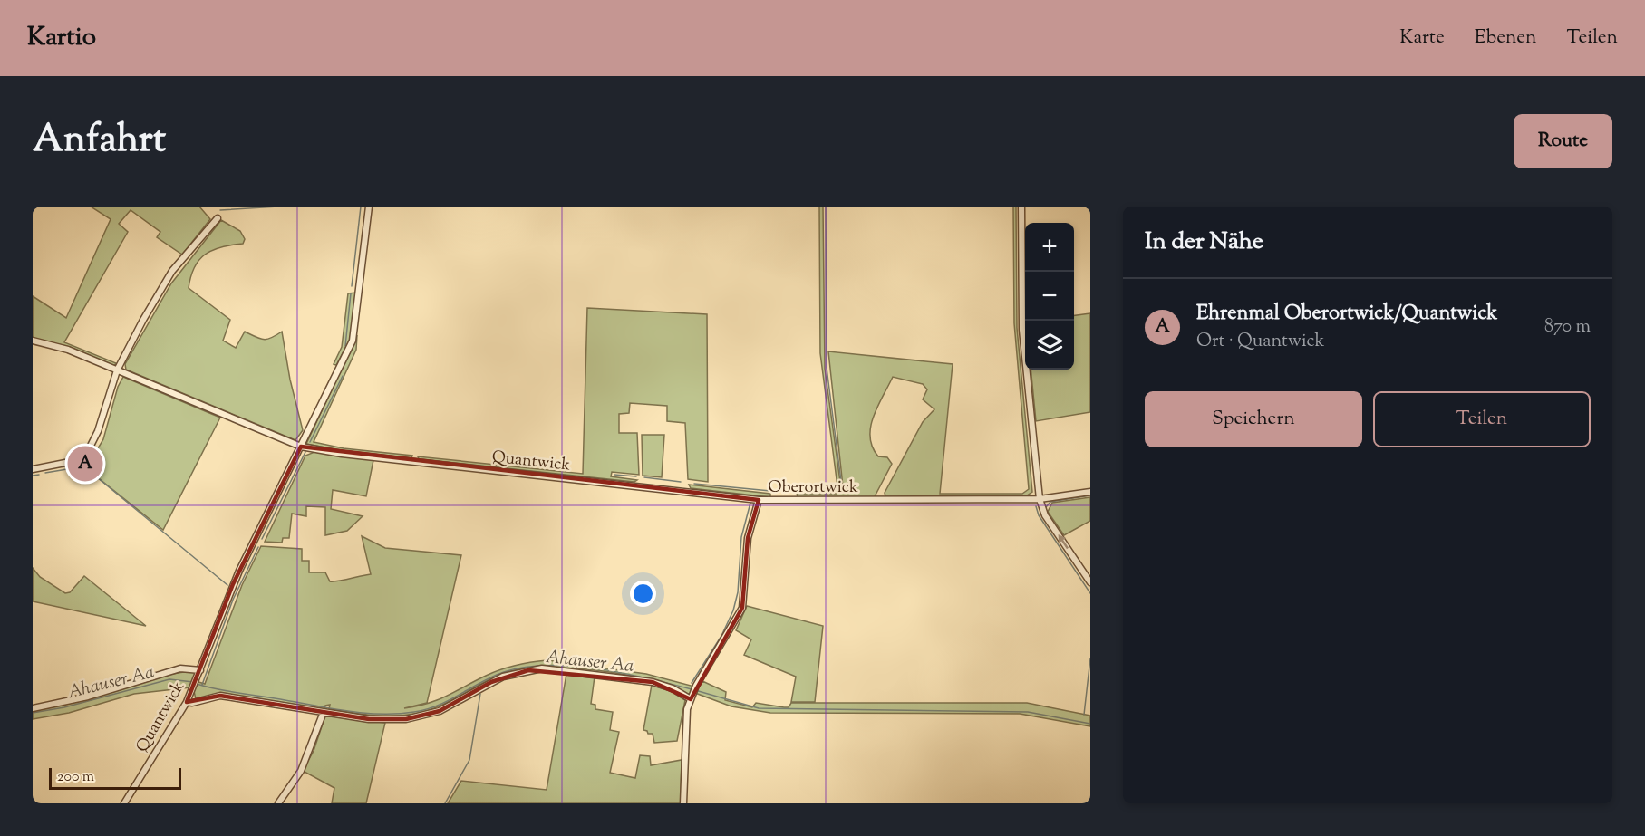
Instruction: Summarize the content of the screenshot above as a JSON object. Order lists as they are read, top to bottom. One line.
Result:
{"streets":{"street":["Quantwick","Oberortwick"]},"crossings":[["Quantwick","Oberortwick"]],"water":["Ahauser Aa"],"scale_bar":"200 m","page":{"header":"Kartio","nav":["Karte","Ebenen","Teilen"],"title":"Anfahrt","buttons":["Route",["Speichern","Teilen"]],"heading":"In der Nähe","map_buttons":["+","−"],"list":[{"mark":"A","name":"Ehrenmal Oberortwick/Quantwick","note":"Ort · Quantwick","value":"870 m"}],"pins":"A","scale":"200 m"}}
